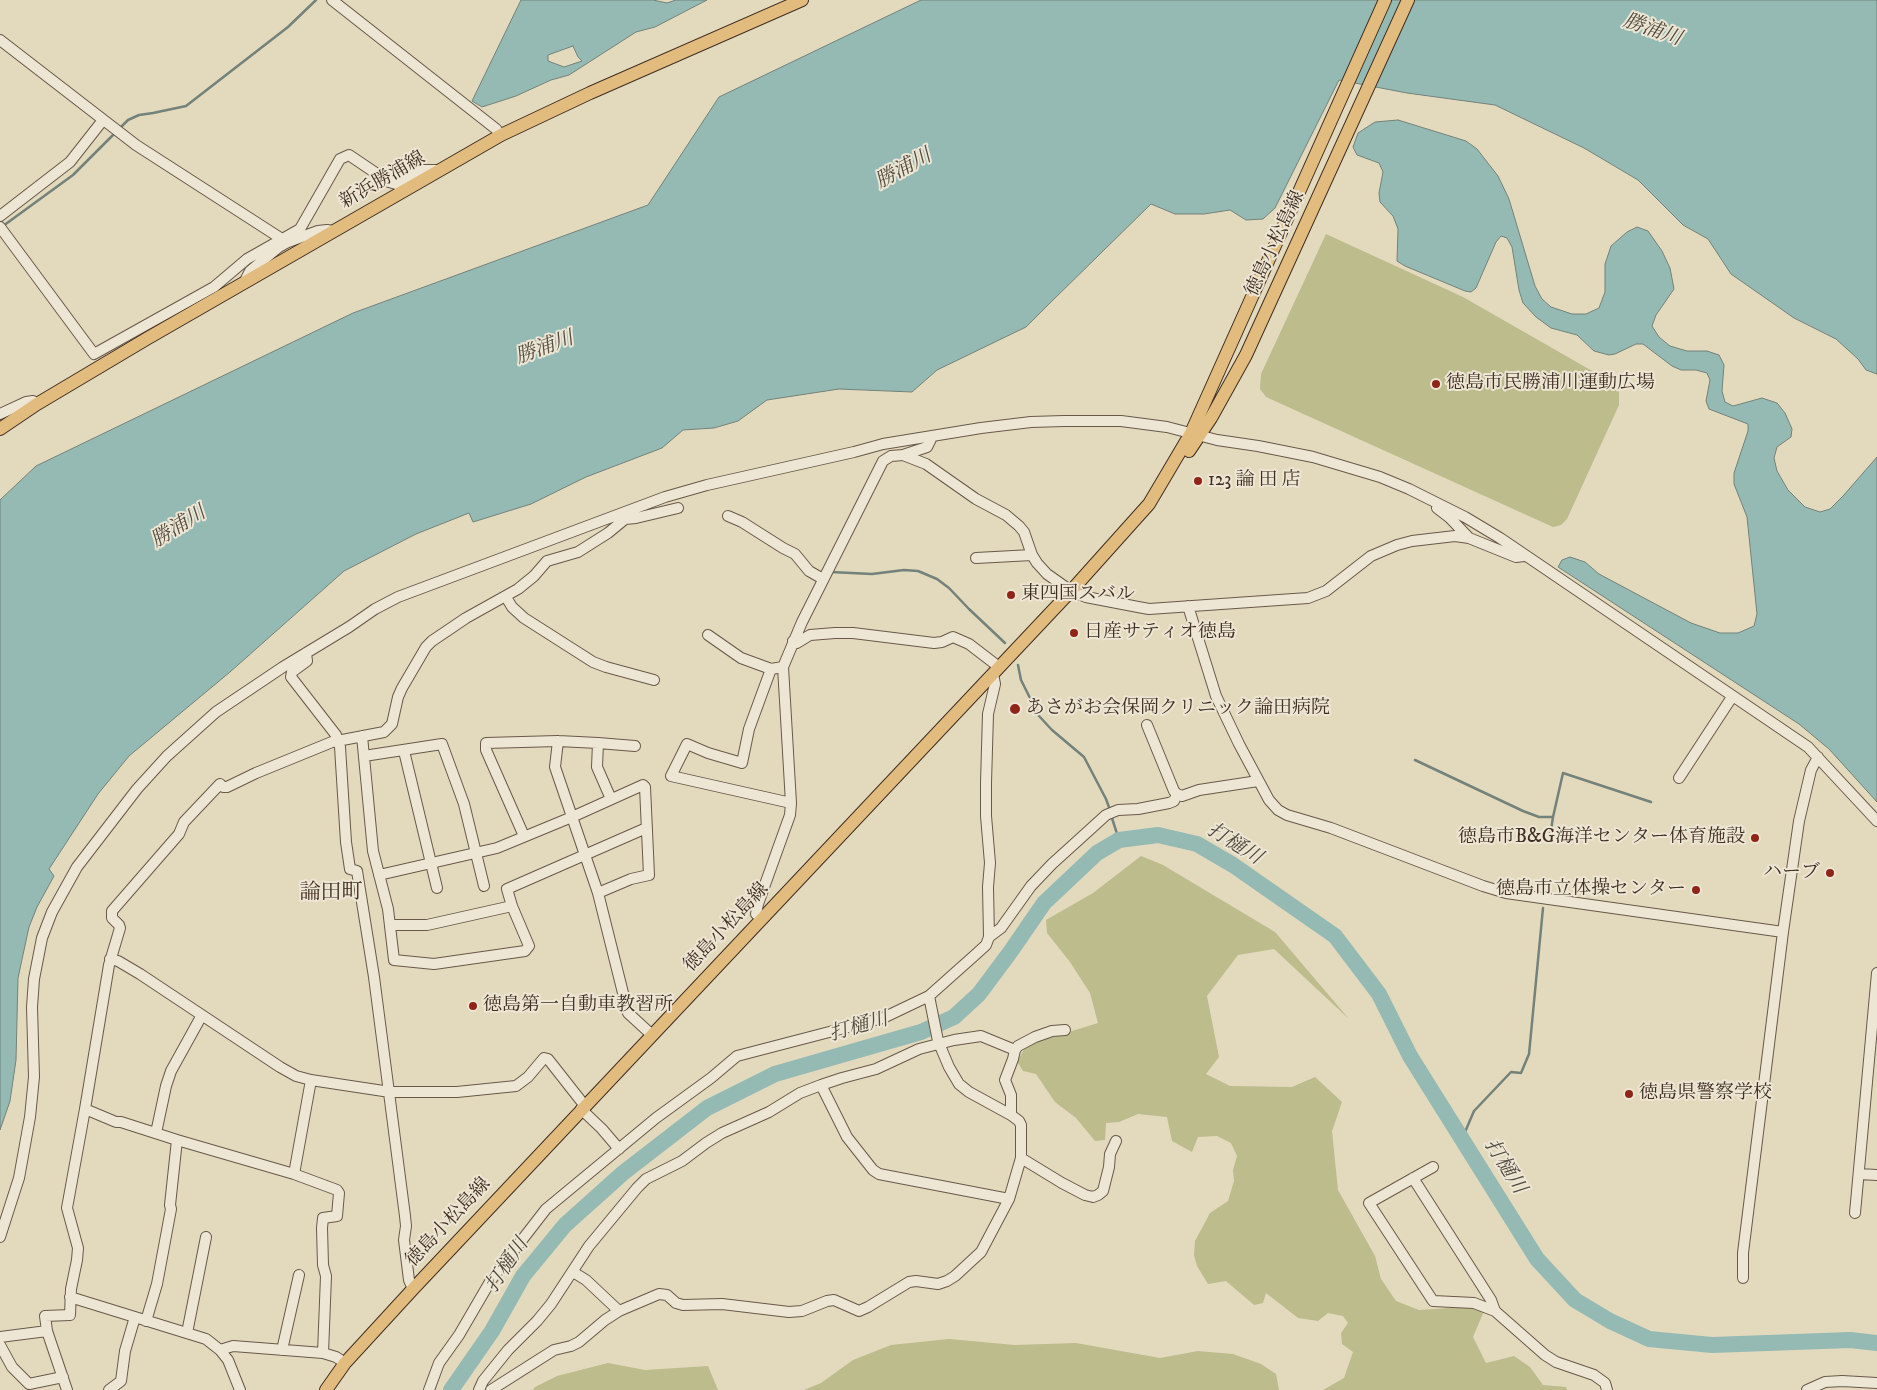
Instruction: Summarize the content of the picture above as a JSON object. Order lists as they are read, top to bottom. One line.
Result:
{"streets":{"main road":["新浜勝浦線","徳島小松島線"]},"districts":["論田町"],"water":["勝浦川","打樋川"],"places":["徳島市民勝浦川運動広場","123 論 田 店","東四国スバル","日産サティオ徳島","あさがお会保岡クリニック論田病院","徳島市B&G海洋センター体育施設","ハーブ","徳島市立体操センター","徳島第一自動車教習所","徳島県警察学校"]}
